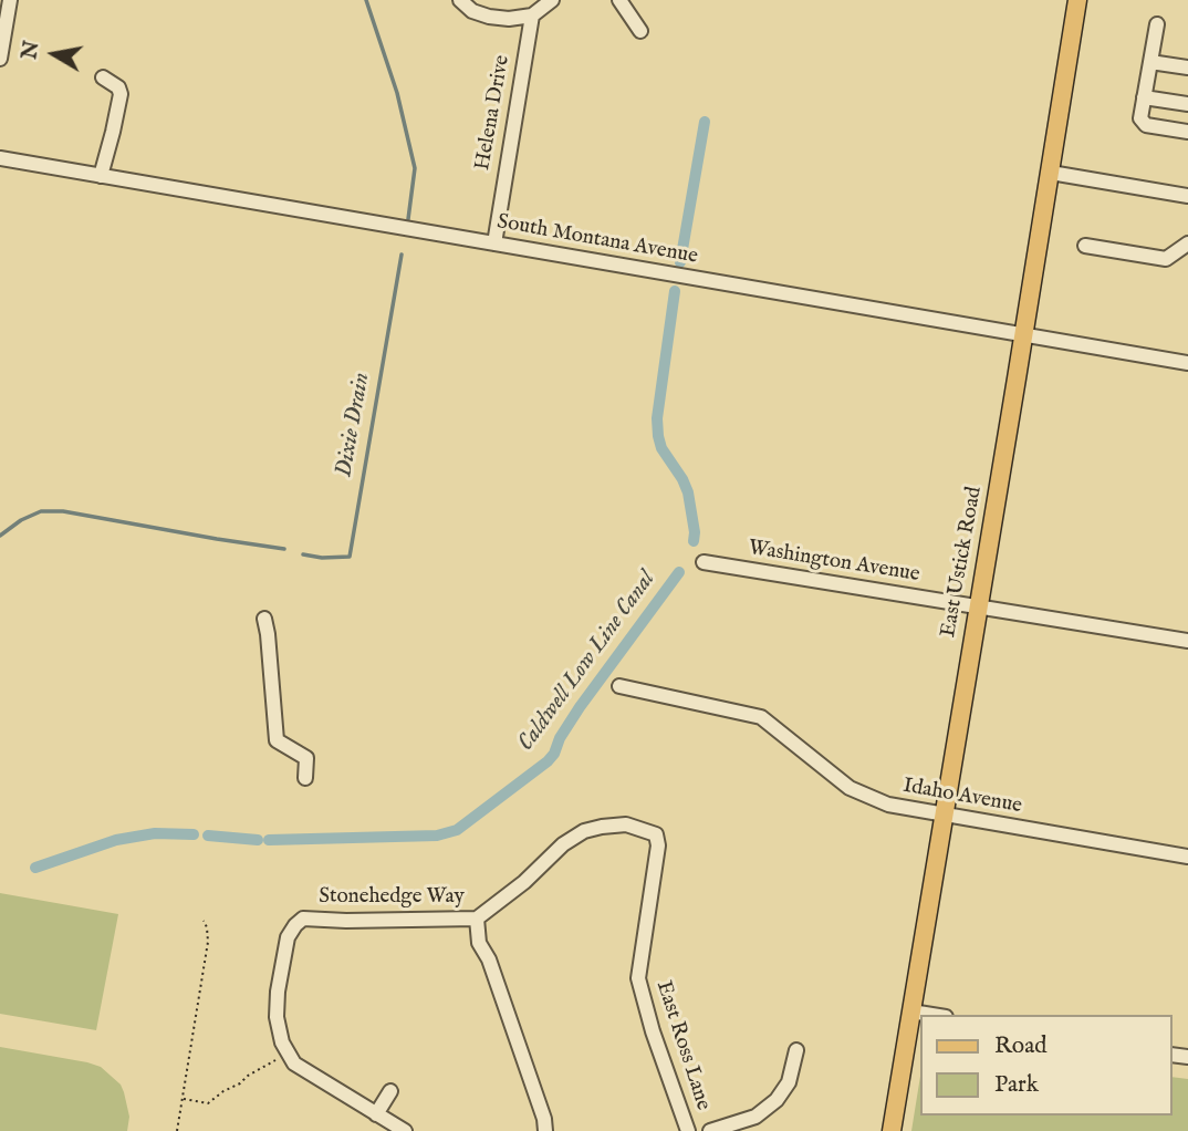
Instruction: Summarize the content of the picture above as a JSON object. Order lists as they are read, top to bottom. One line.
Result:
{"streets":{"main road":["East Ustick Road"],"street":["Helena Drive","South Montana Avenue","Washington Avenue","Idaho Avenue","Stonehedge Way","East Ross Lane"]},"crossings":[["Helena Drive","South Montana Avenue"],["South Montana Avenue","East Ustick Road"],["Washington Avenue","East Ustick Road"],["East Ustick Road","Idaho Avenue"],["Stonehedge Way","East Ross Lane"]],"water":["Dixie Drain","Caldwell Low Line Canal"],"legend":["Road","Park"],"north":"left"}
